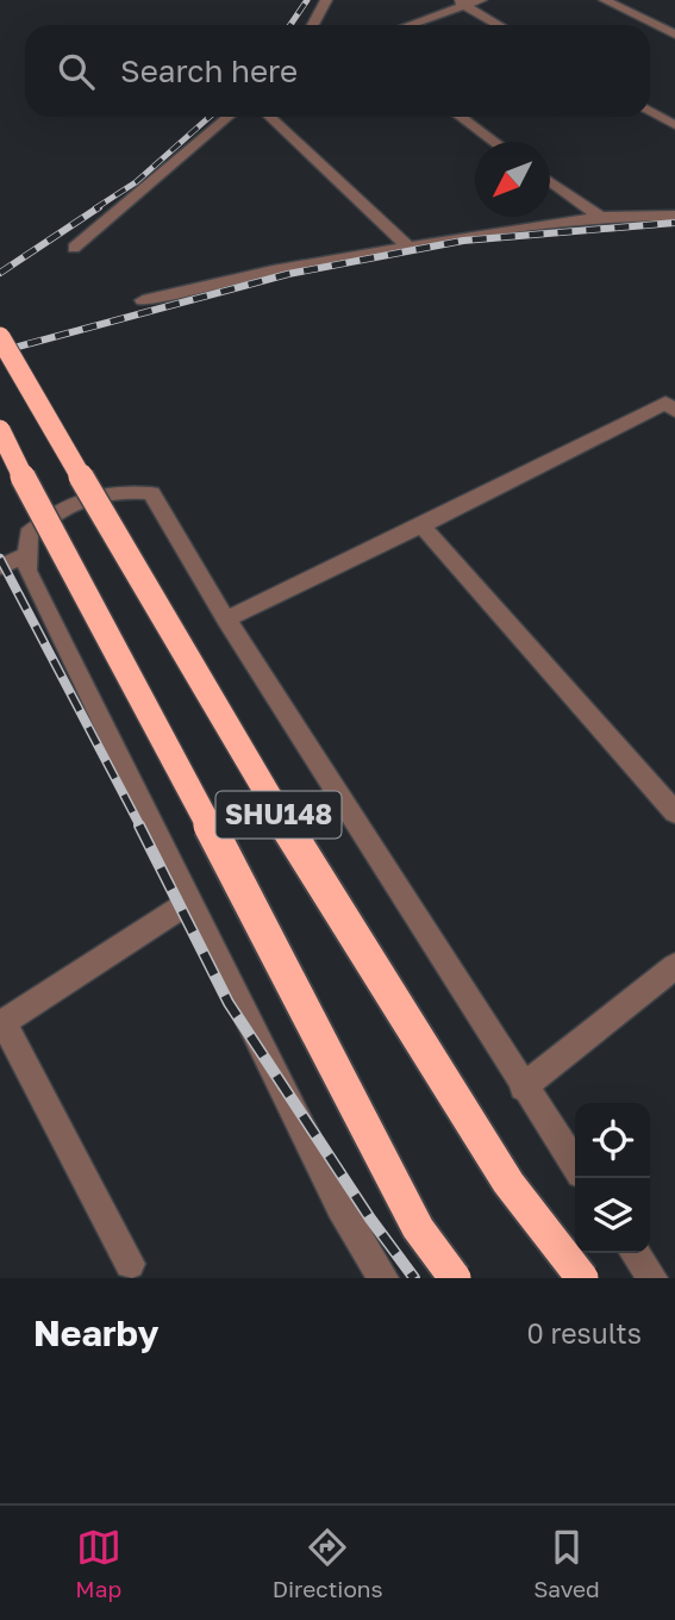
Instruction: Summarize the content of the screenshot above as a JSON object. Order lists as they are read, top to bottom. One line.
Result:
{"streets":{"highway":["SHU148"]},"north":"bottom left","page":{"search":"Search here","heading":["Nearby","0 results"],"nav":["Map","Directions","Saved"]}}
